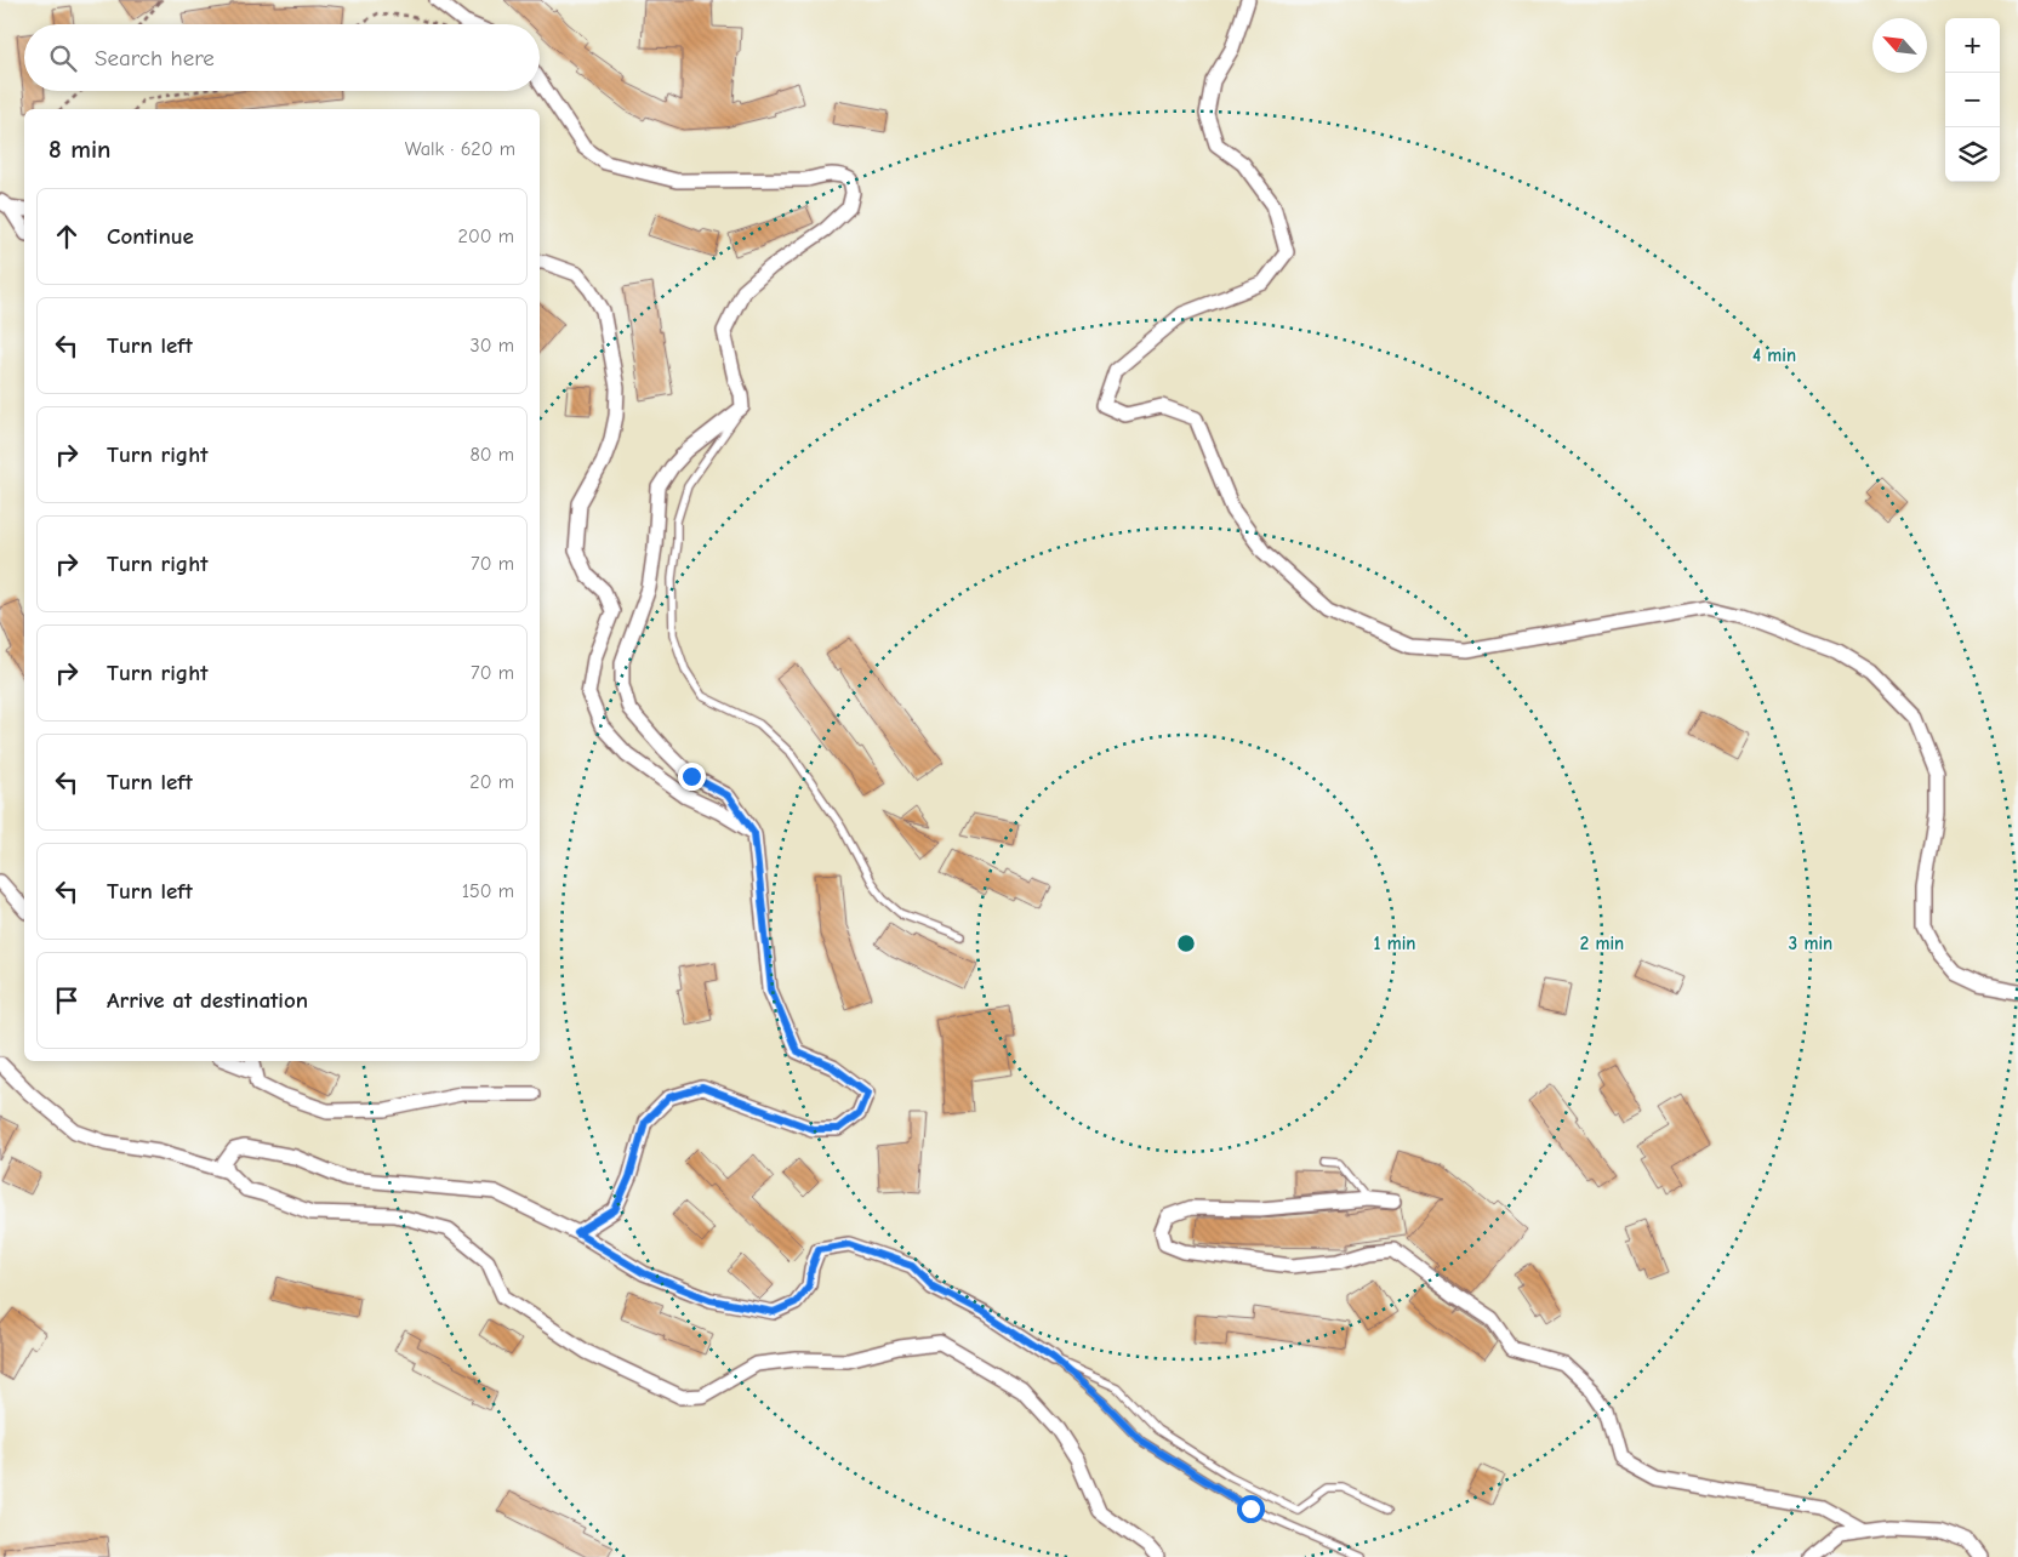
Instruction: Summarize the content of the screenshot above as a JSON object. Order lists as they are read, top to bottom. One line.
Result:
{"north":"top left","page":{"map_buttons":["+","−"],"search":"Search here","heading":["8 min","Walk · 620 m"],"list":[["Continue","200 m"],["Turn left","30 m"],["Turn right","80 m"],["Turn right","70 m"],["Turn right","70 m"],["Turn left","20 m"],["Turn left","150 m"],"Arrive at destination"]},"rings":["4 min","1 min","2 min","3 min"]}
